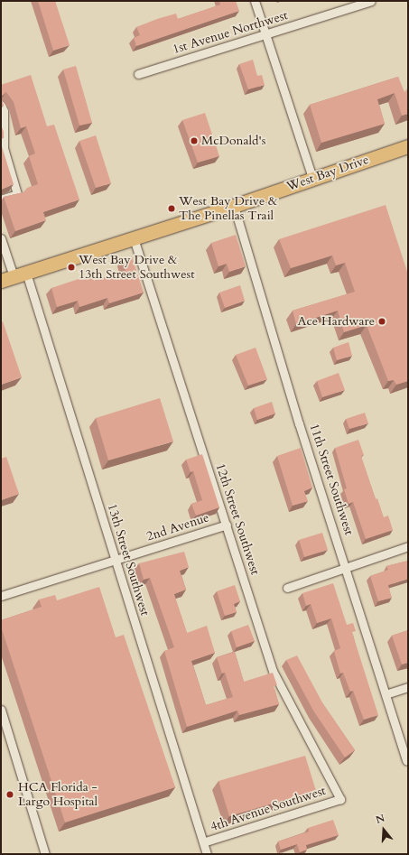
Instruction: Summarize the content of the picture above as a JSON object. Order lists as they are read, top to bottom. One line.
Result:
{"streets":{"main road":["West Bay Drive"],"street":["1st Avenue Northwest","11th Street Southwest","12th Street Southwest","2nd Avenue","13th Street Southwest","4th Avenue Southwest"]},"crossings":[["West Bay Drive","11th Street Southwest"],["West Bay Drive","12th Street Southwest"],["West Bay Drive","13th Street Southwest"],["12th Street Southwest","2nd Avenue"],["12th Street Southwest","4th Avenue Southwest"],["2nd Avenue","13th Street Southwest"],["13th Street Southwest","4th Avenue Southwest"]],"places":["McDonald's","West Bay Drive & The Pinellas Trail","West Bay Drive & 13th Street Southwest","Ace Hardware","HCA Florida - Largo Hospital"],"north":"top"}
